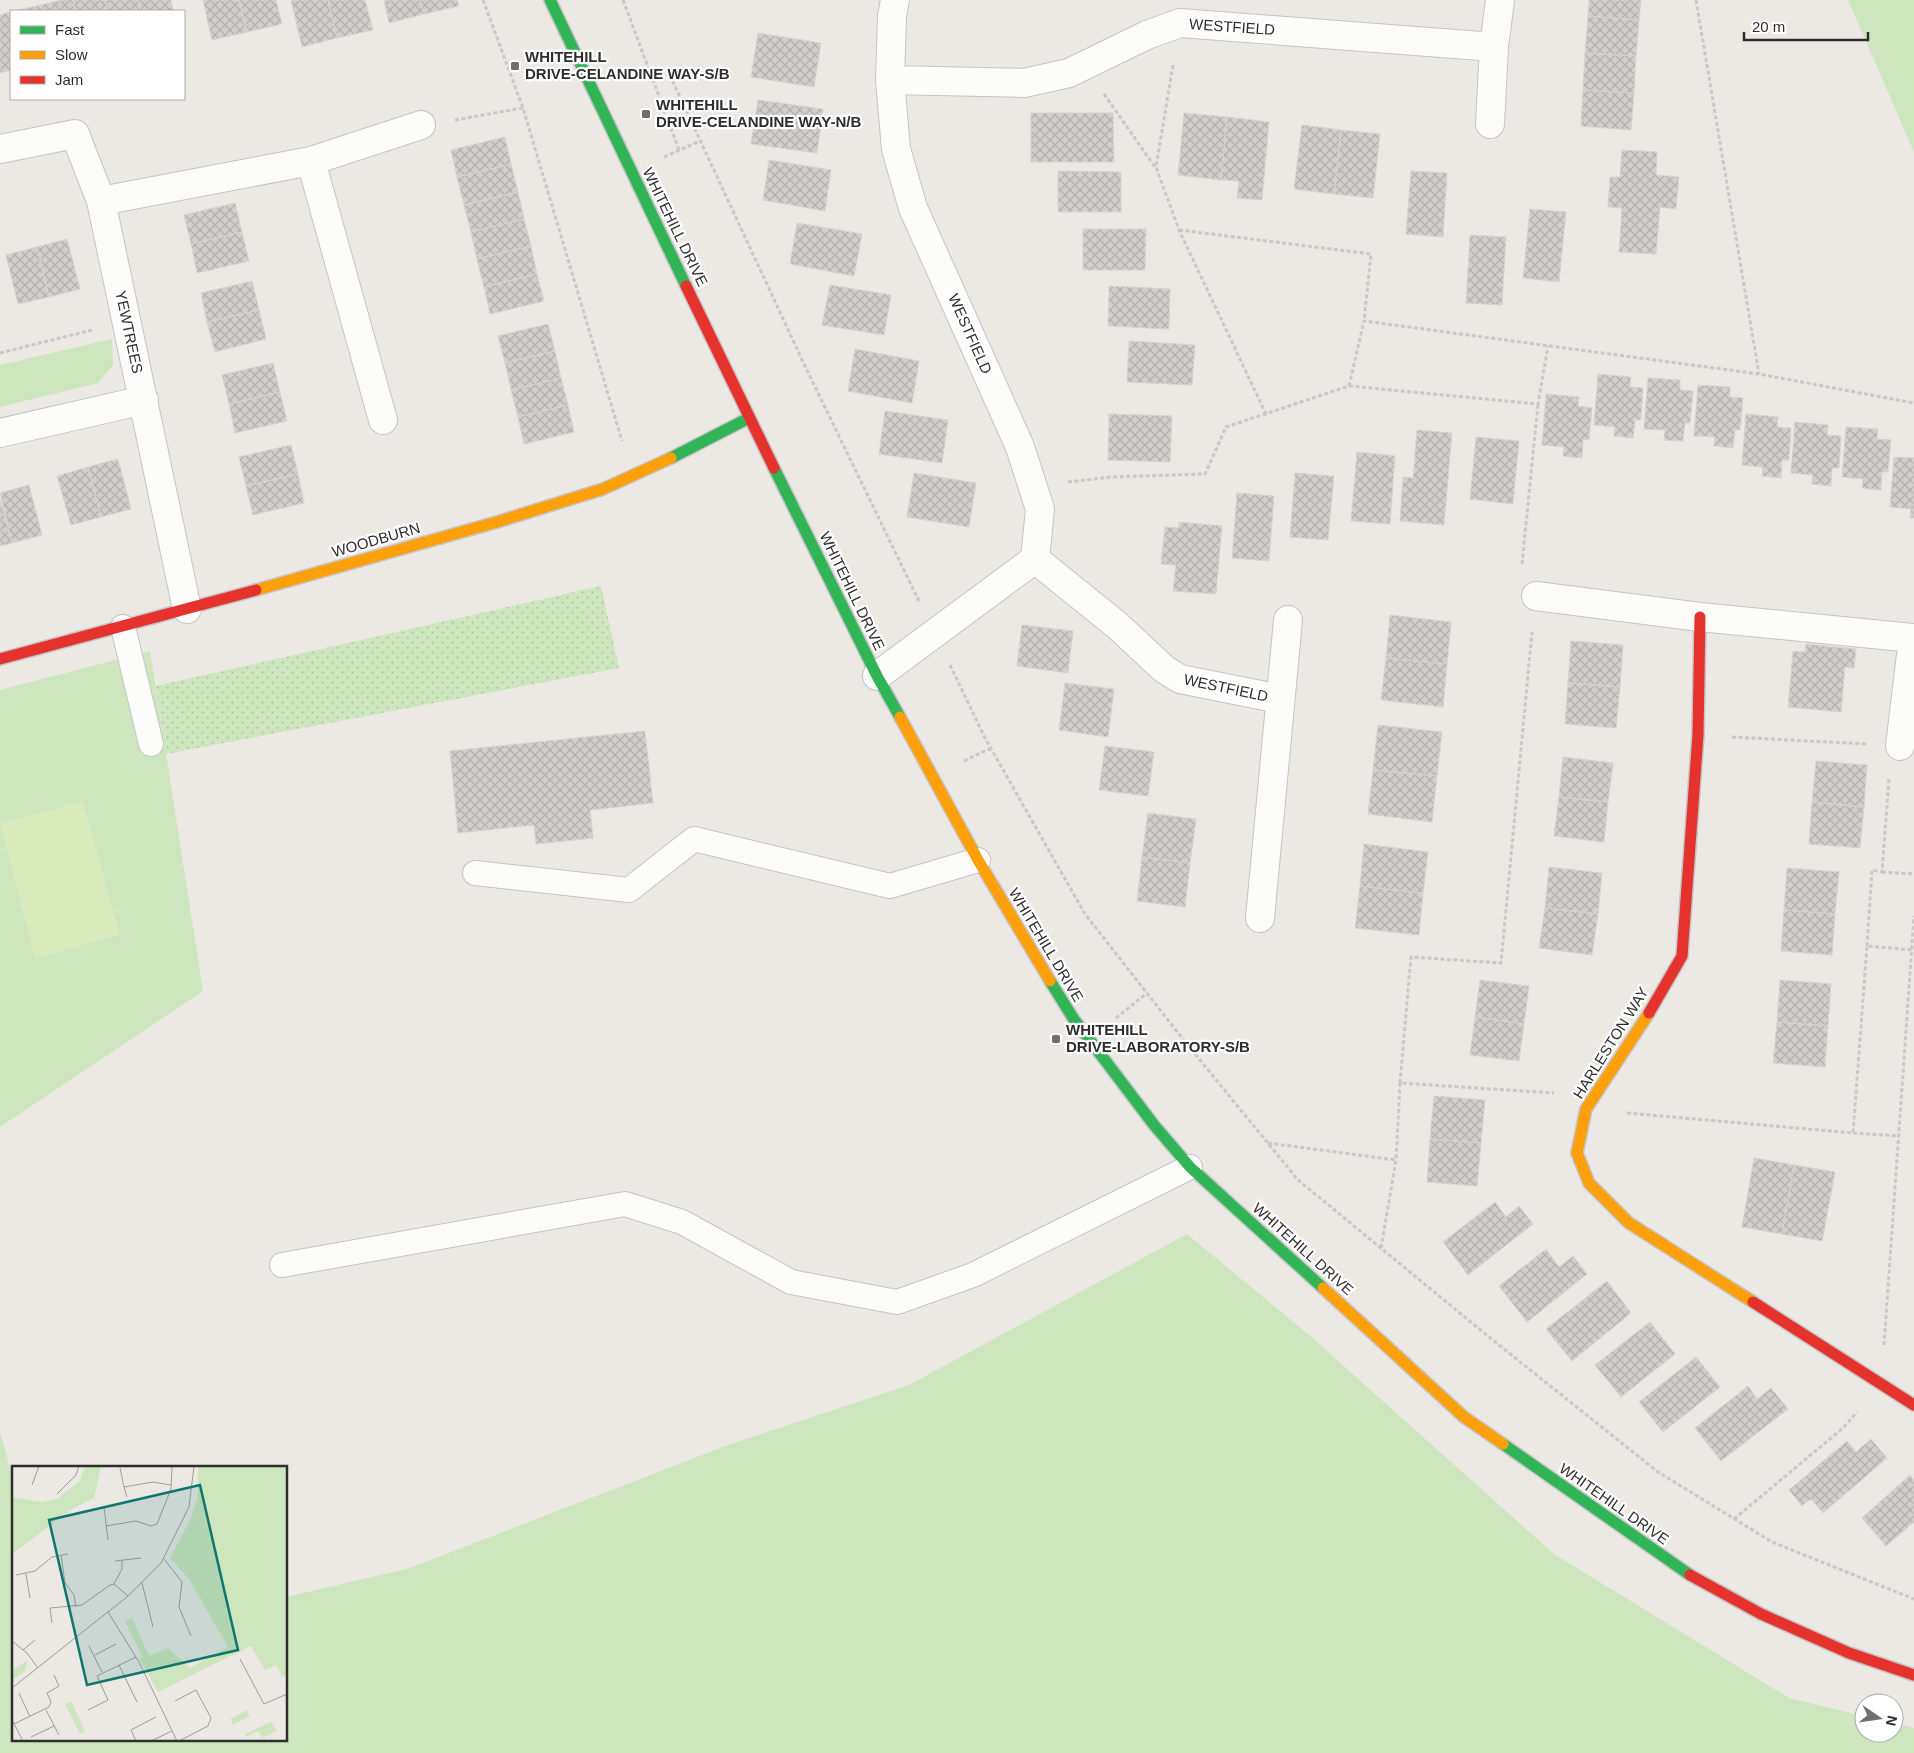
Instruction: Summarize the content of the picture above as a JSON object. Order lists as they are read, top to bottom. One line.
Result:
{"streets":{"street":["WESTFIELD","WHITEHILL DRIVE","YEWTREES","WOODBURN","HARLESTON WAY"]},"crossings":[["WHITEHILL DRIVE","WOODBURN"],["YEWTREES","WOODBURN"]],"places":{"transit":["WHITEHILL DRIVE-CELANDINE WAY-S/B","WHITEHILL DRIVE-CELANDINE WAY-N/B","WHITEHILL DRIVE-LABORATORY-S/B"]},"legend":["Fast","Slow","Jam"],"scale_bar":"20 m","north":"right"}
